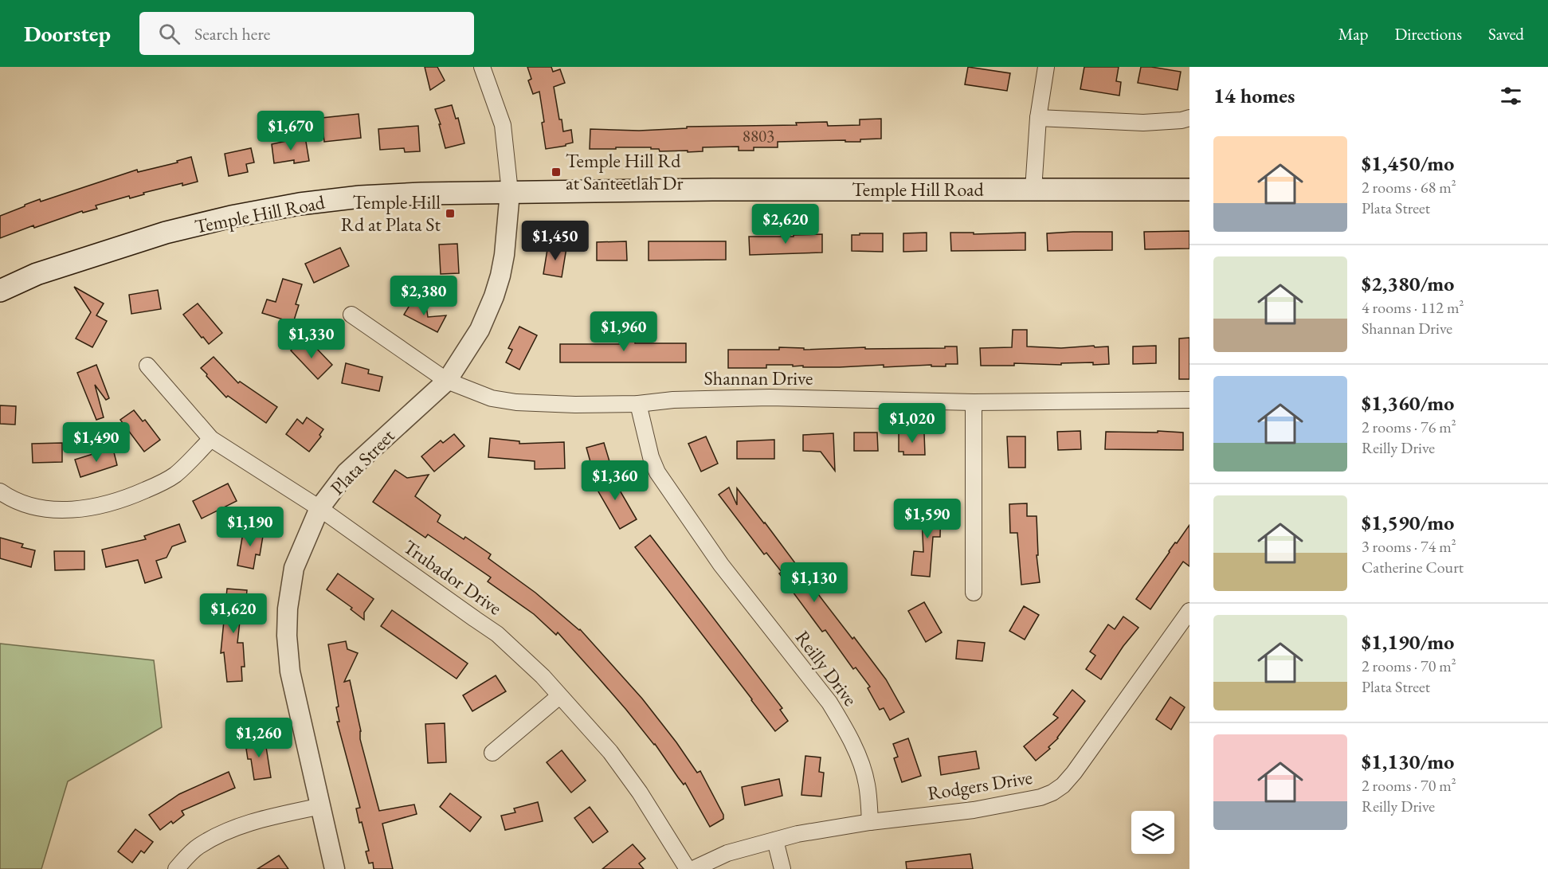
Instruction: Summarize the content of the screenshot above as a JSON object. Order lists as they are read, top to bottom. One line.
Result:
{"streets":{"main road":["Temple Hill Road"],"street":["Shannan Drive","Plata Street","Trubador Drive","Reilly Drive","Rodgers Drive"]},"crossings":[["Temple Hill Road","Plata Street"],["Shannan Drive","Plata Street"],["Shannan Drive","Reilly Drive"],["Plata Street","Trubador Drive"],["Reilly Drive","Rodgers Drive"]],"places":{"transit":["Temple Hill Rd at Santeetlah Dr","Temple Hill Rd at Plata St"]},"house_numbers":["8803"],"page":{"header":"Doorstep","search":"Search here","nav":["Map","Directions","Saved"],"heading":"14 homes","price":["$1,670","$2,620","$1,450","$2,380","$1,960","$1,330","$1,020","$1,490","$1,360","$1,590","$1,190","$1,130","$1,620","$1,260"],"list":[{"name":"$1,450/mo","note":"2 rooms · 68 m² · Plata Street"},{"name":"$2,380/mo","note":"4 rooms · 112 m² · Shannan Drive"},{"name":"$1,360/mo","note":"2 rooms · 76 m² · Reilly Drive"},{"name":"$1,590/mo","note":"3 rooms · 74 m² · Catherine Court"},{"name":"$1,190/mo","note":"2 rooms · 70 m² · Plata Street"},{"name":"$1,130/mo","note":"2 rooms · 70 m² · Reilly Drive"}]}}
